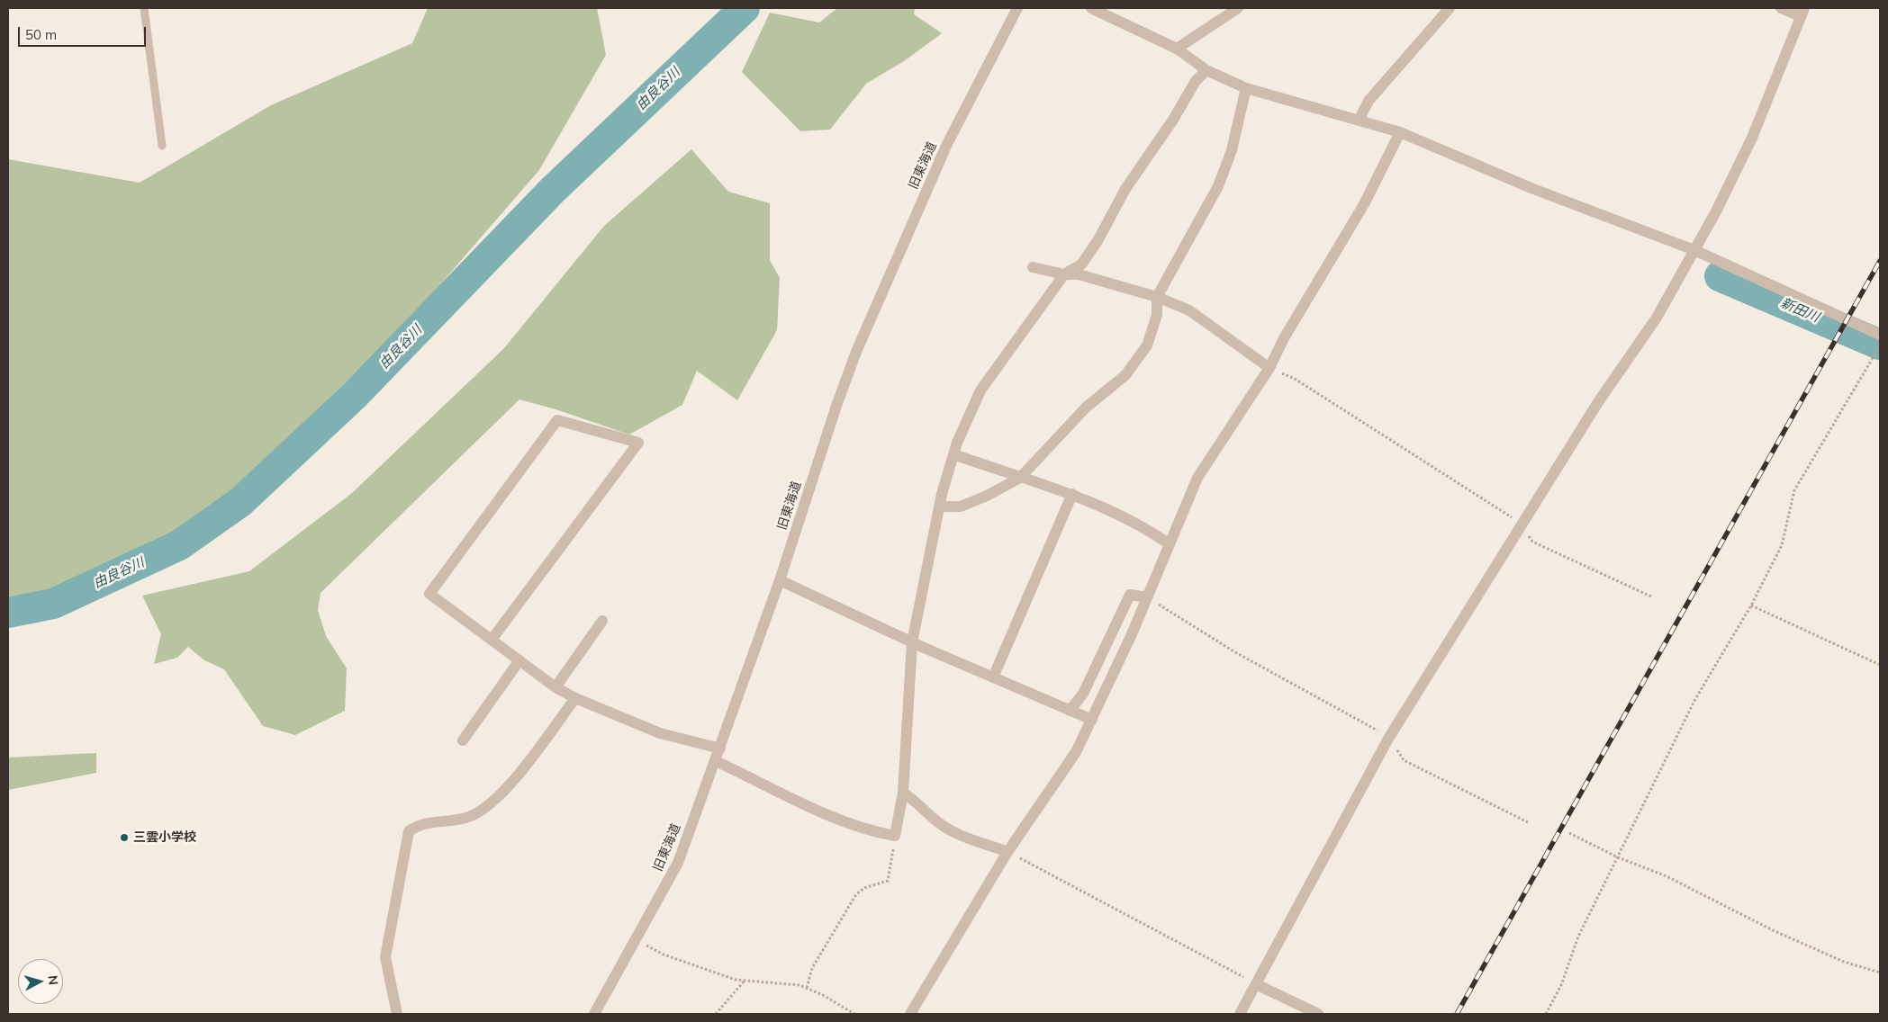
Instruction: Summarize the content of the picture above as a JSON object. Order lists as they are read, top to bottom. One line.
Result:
{"streets":{"street":["旧東海道"]},"water":["由良谷川","新田川"],"places":["三雲小学校"],"scale_bar":"50 m","north":"right"}
